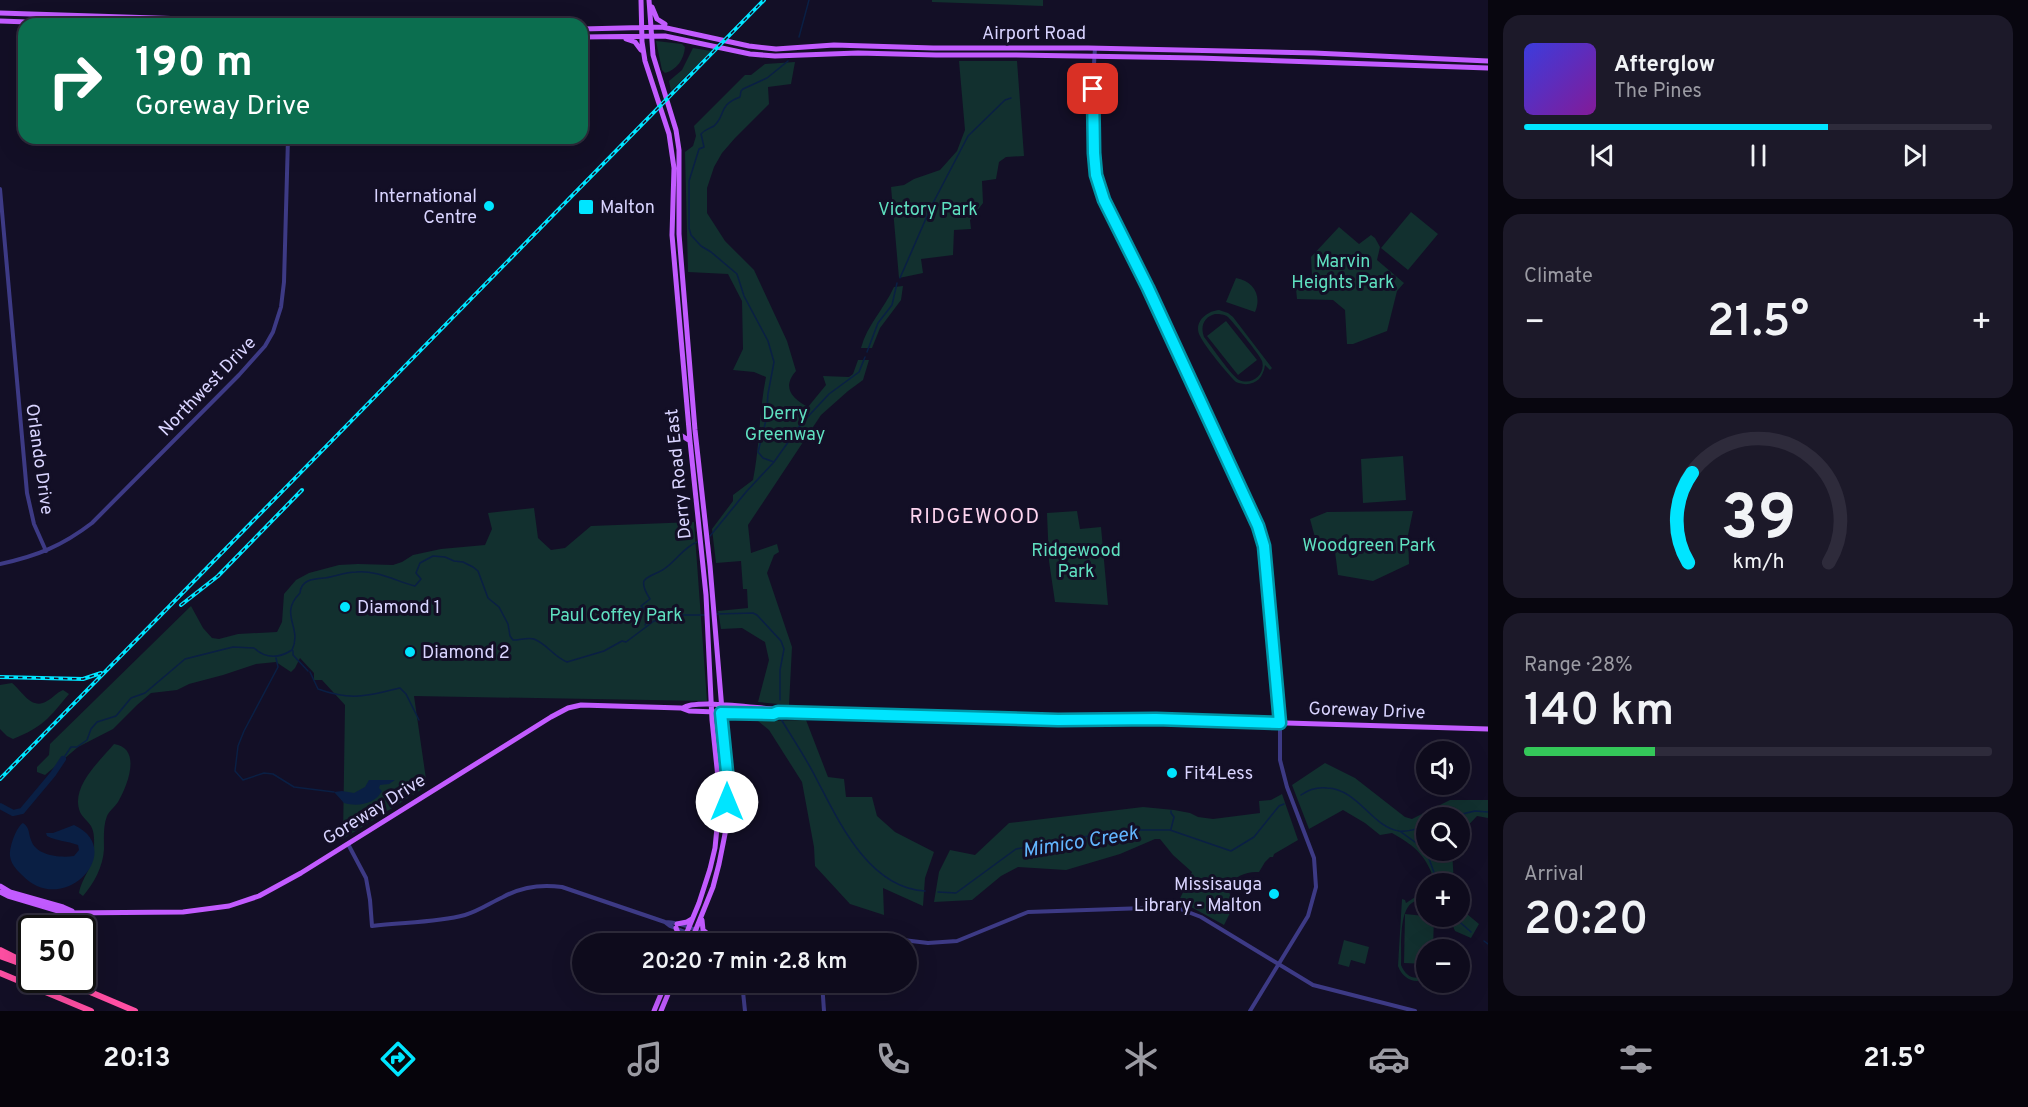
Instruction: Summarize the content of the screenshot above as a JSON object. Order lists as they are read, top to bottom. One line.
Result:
{"streets":{"main road":["Airport Road","Derry Road East","Goreway Drive"],"street":["Northwest Drive","Orlando Drive"]},"crossings":[["Airport Road","Derry Road East"],["Northwest Drive","Orlando Drive"],["Derry Road East","Goreway Drive"]],"districts":["RIDGEWOOD"],"water":["Mimico Creek"],"parks":["Victory Park","Marvin Heights Park","Derry Greenway","Woodgreen Park","Ridgewood Park","Paul Coffey Park"],"places":{"other":["International Centre","Diamond 1","Diamond 2","Fit4Less","Missisauga Library - Malton"],"transit":["Malton"]},"page":{"turn":["190 m","Goreway Drive"],"song":["Afterglow","The Pines"],"tile":["Climate",["Range · 28%","140 km"],["Arrival","20:20"]],"heat":["−","21.5°","+"],"map_buttons":["+","−"],"limit":"50","trip":"20:20 · 7 min · 2.8 km","tabs":["20:13","21.5°"],"gauge":["39","km/h"]}}
